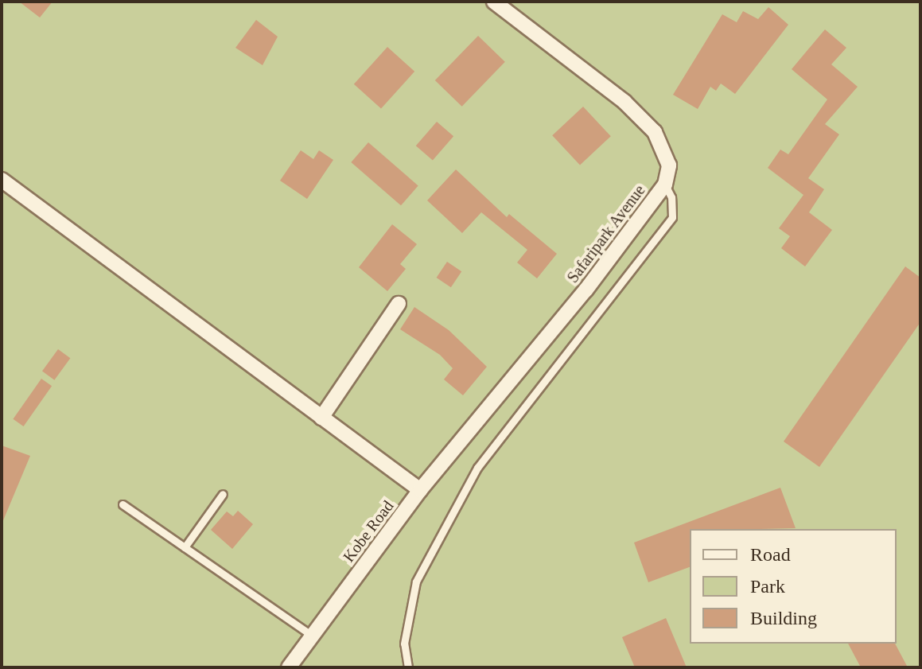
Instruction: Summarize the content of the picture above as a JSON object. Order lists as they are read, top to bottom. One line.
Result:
{"streets":{"street":["Safaripark Avenue","Kobe Road"]},"crossings":[["Safaripark Avenue","Kobe Road"]],"legend":["Road","Park","Building"]}
